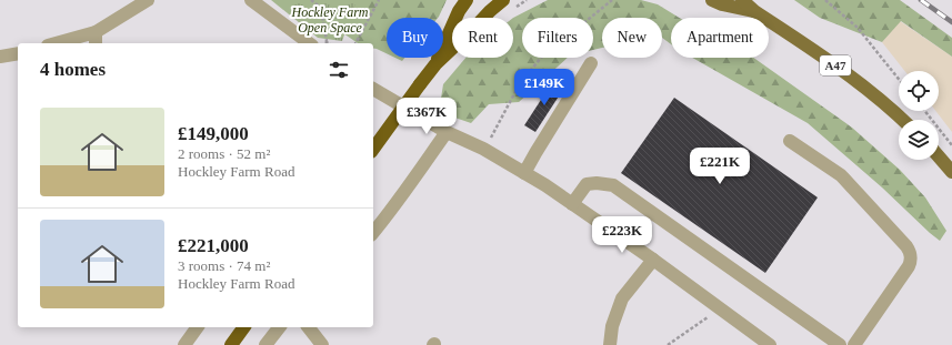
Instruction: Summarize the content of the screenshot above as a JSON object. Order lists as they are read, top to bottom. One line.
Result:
{"streets":{"main road":["A47"]},"parks":["Hockley Farm Open Space"],"page":{"chip":["Buy","Rent","Filters","New","Apartment"],"heading":"4 homes","price":["£149K","£367K","£221K","£223K"],"list":[{"name":"£149,000","note":"2 rooms · 52 m² · Hockley Farm Road"},{"name":"£221,000","note":"3 rooms · 74 m² · Hockley Farm Road"}]}}
